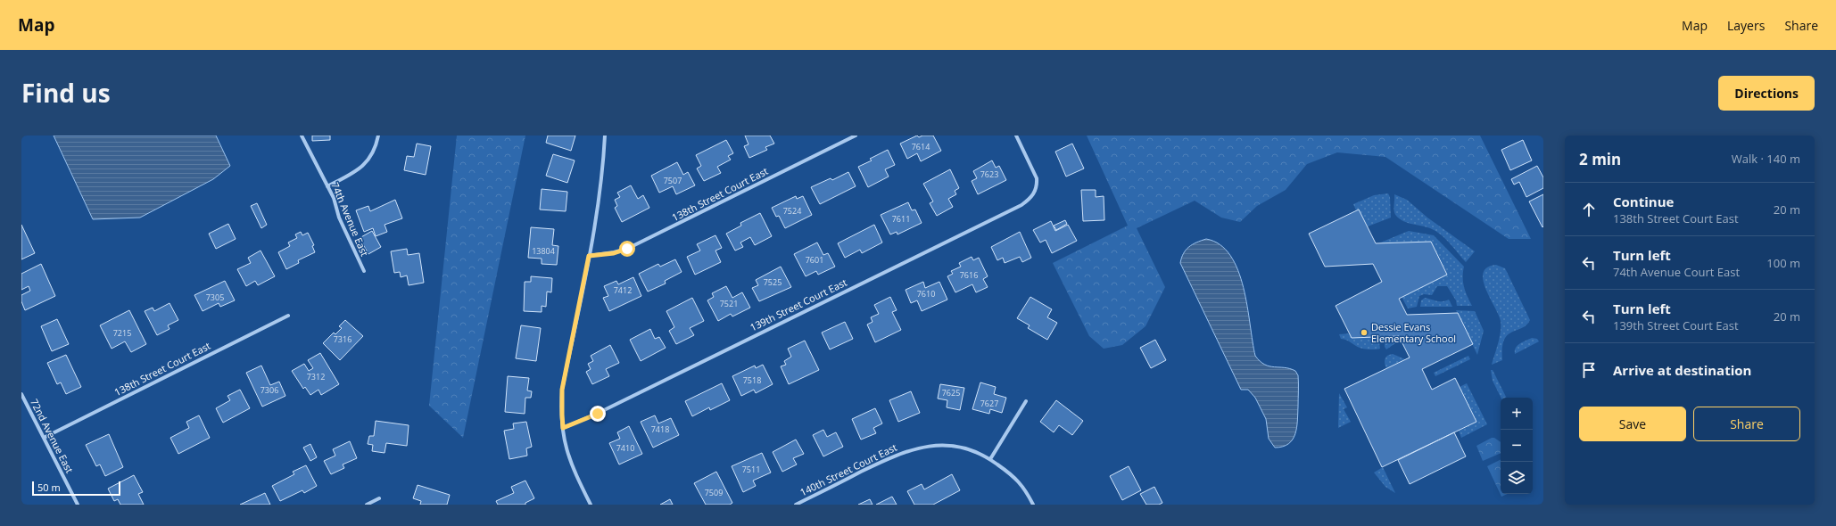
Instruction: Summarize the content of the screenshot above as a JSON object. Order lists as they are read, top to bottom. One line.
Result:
{"streets":{"street":["138th Street Court East","74th Avenue East","139th Street Court East","72nd Avenue East","140th Street Court East"]},"crossings":[["138th Street Court East","72nd Avenue East"]],"places":["Dessie Evans Elementary School"],"house_numbers":["7614","7623","7507","7524","7611","13804","7601","7616","7525","7412","7610","7305","7521","7215","7316","7312","7518","7306","7625","7627","7418","7410","7511","7509"],"scale_bar":"50 m","page":{"header":"Map","nav":["Map","Layers","Share"],"title":"Find us","buttons":["Directions",["Save","Share"]],"heading":["2 min","Walk · 140 m"],"list":[["Continue","138th Street Court East","20 m"],["Turn left","74th Avenue Court East","100 m"],["Turn left","139th Street Court East","20 m"],"Arrive at destination"],"map_buttons":["+","−"],"scale":"50 m"}}
